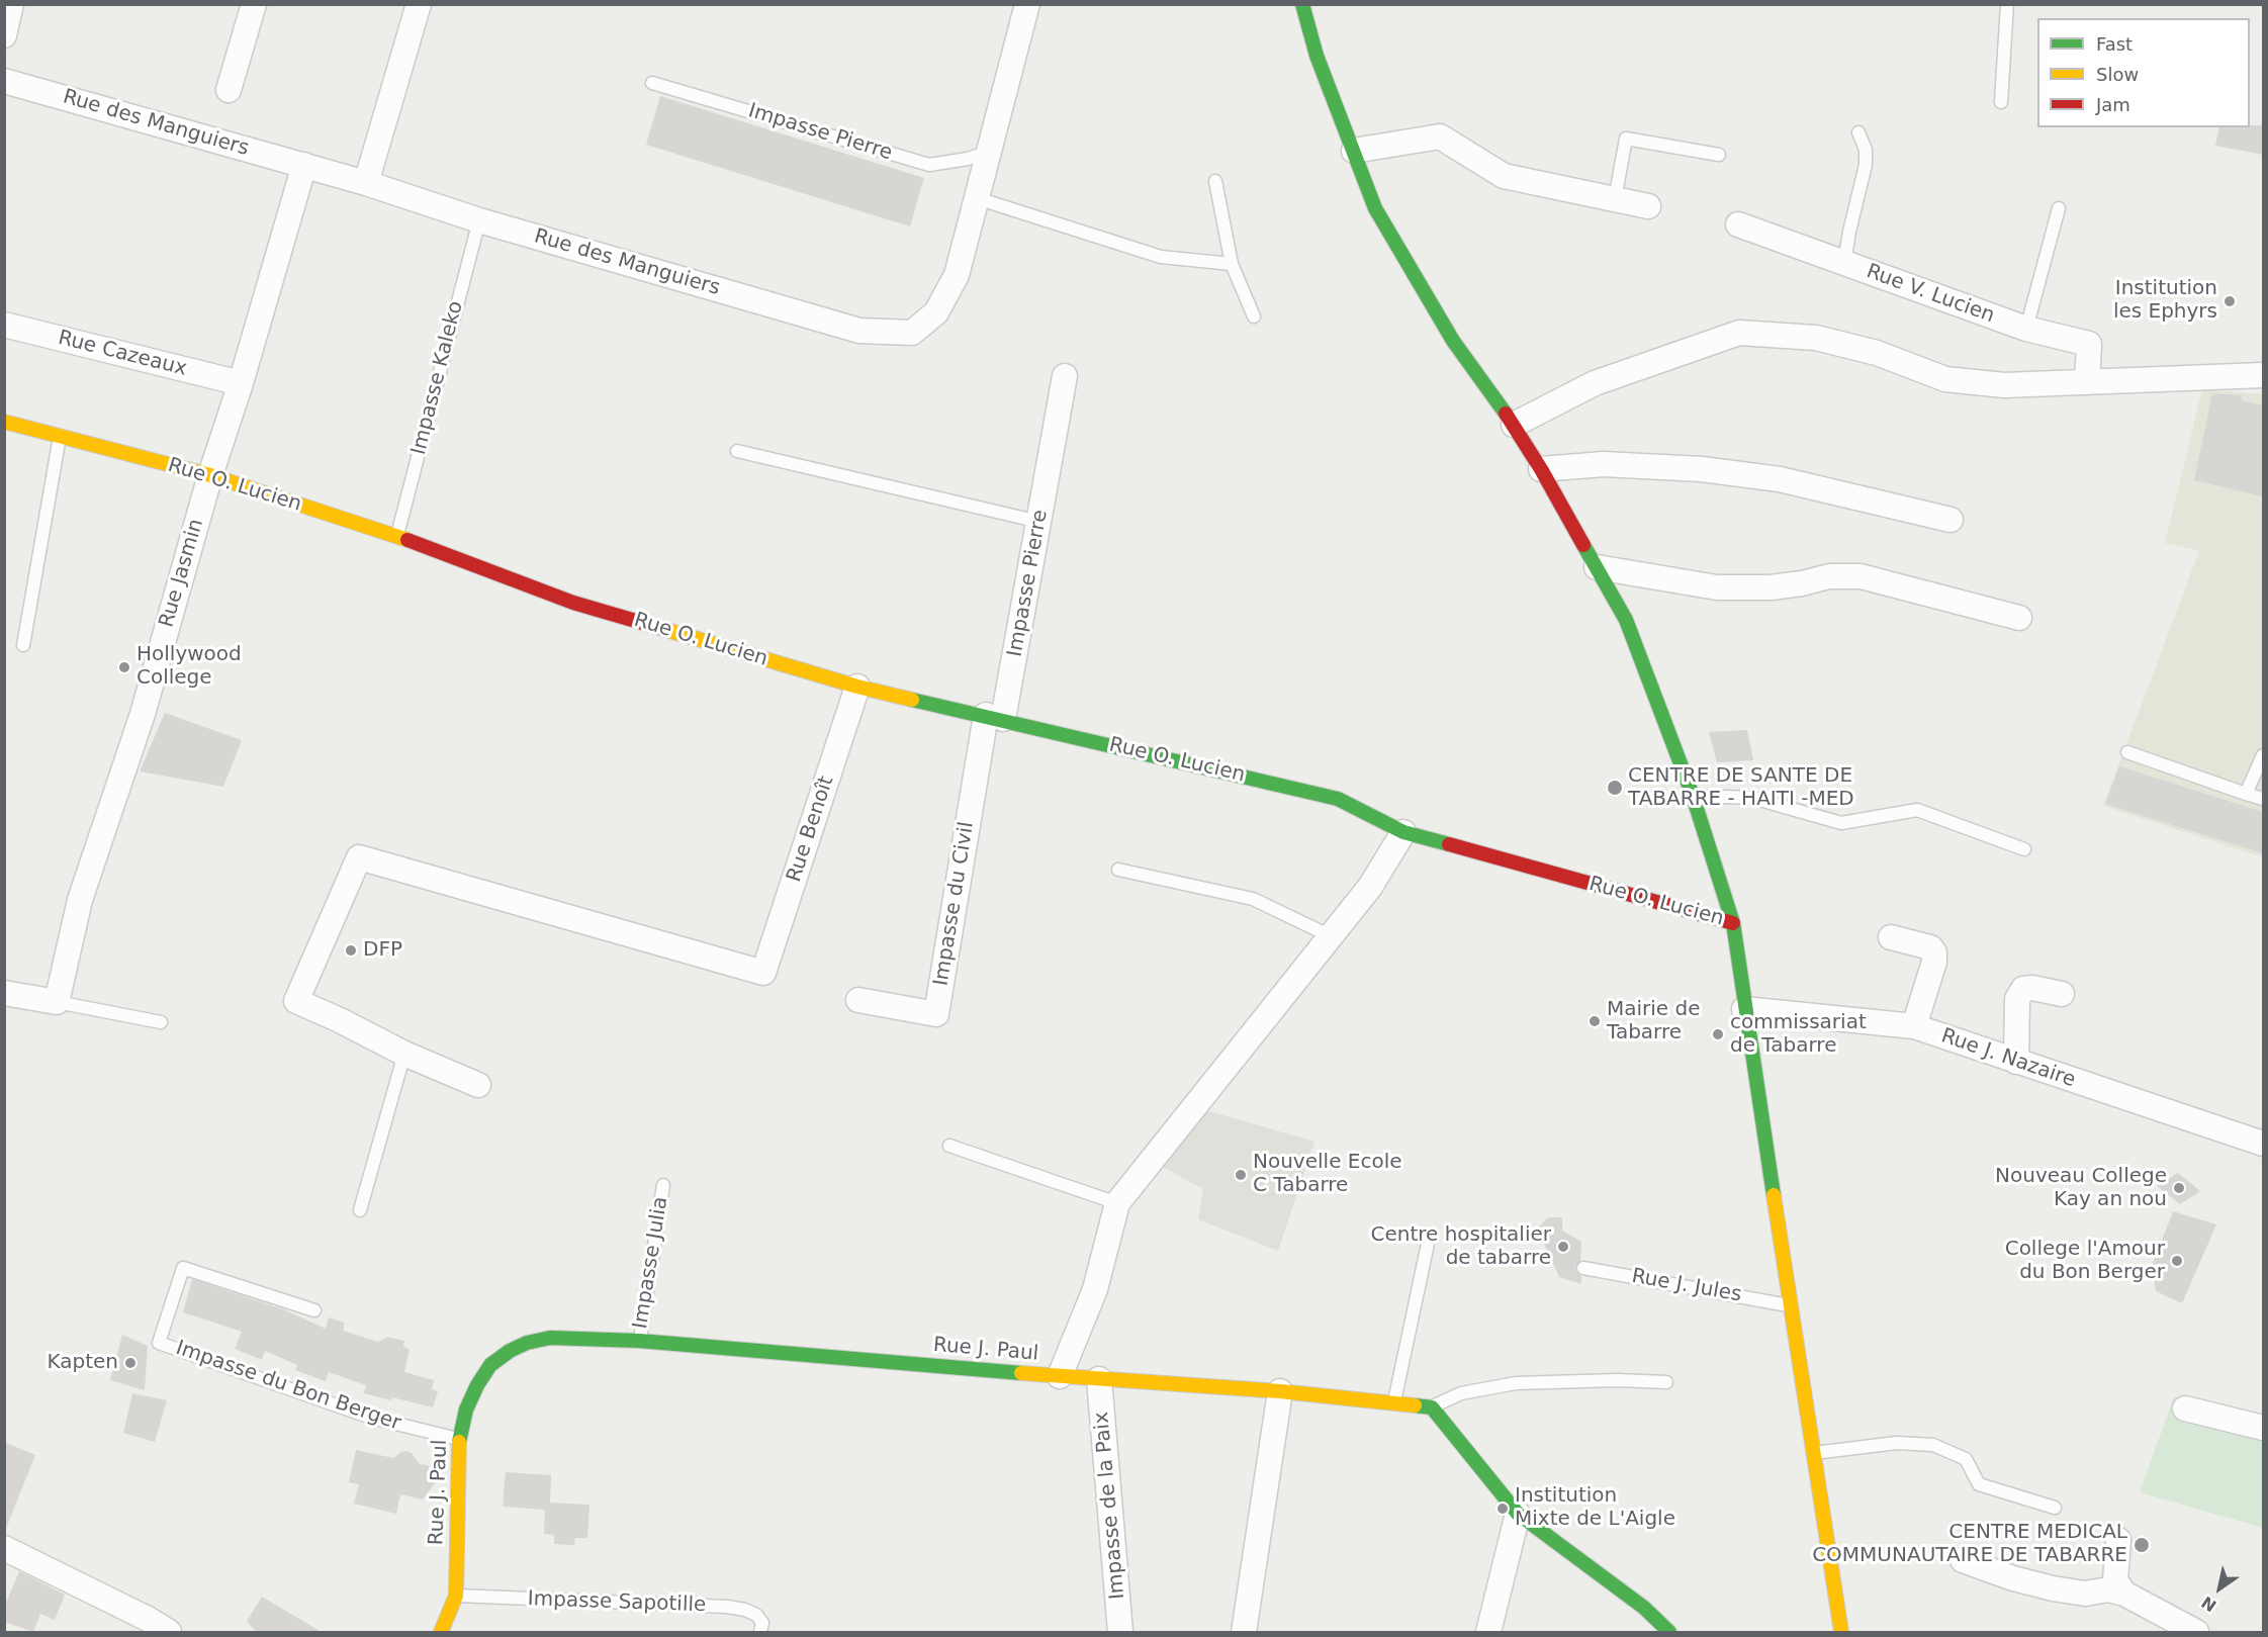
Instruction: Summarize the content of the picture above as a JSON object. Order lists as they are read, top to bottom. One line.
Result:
{"streets":{"street":["Rue des Manguiers","Impasse Pierre","Rue V. Lucien","Rue Cazeaux","Rue O. Lucien","Rue Jasmin","Rue Benoît","Impasse du Civil","Rue J. Nazaire","Rue J. Paul","Impasse de la Paix"],"lane":["Impasse Kaleko","Impasse Julia","Rue J. Jules","Impasse du Bon Berger","Impasse Sapotille"]},"crossings":[["Rue des Manguiers","Impasse Pierre"],["Rue des Manguiers","Impasse Kaleko"],["Rue des Manguiers","Rue Jasmin"],["Impasse Pierre","Rue O. Lucien"],["Impasse Pierre","Impasse du Civil"],["Rue Cazeaux","Rue Jasmin"],["Impasse Kaleko","Rue O. Lucien"],["Rue O. Lucien","Rue Jasmin"],["Rue O. Lucien","Rue Benoît"],["Rue O. Lucien","Impasse du Civil"],["Impasse Julia","Rue J. Paul"],["Rue J. Paul","Impasse du Bon Berger"],["Rue J. Paul","Impasse de la Paix"],["Rue J. Paul","Impasse Sapotille"]],"places":["Institution les Ephyrs","Hollywood College","CENTRE DE SANTE DE TABARRE - HAITI -MED","DFP","Mairie de Tabarre","commissariat de Tabarre","Nouvelle Ecole C Tabarre","Nouveau College Kay an nou","Centre hospitalier de tabarre","College l'Amour du Bon Berger","Kapten","Institution Mixte de L'Aigle","CENTRE MEDICAL COMMUNAUTAIRE DE TABARRE"],"legend":["Fast","Slow","Jam"],"north":"bottom left"}
